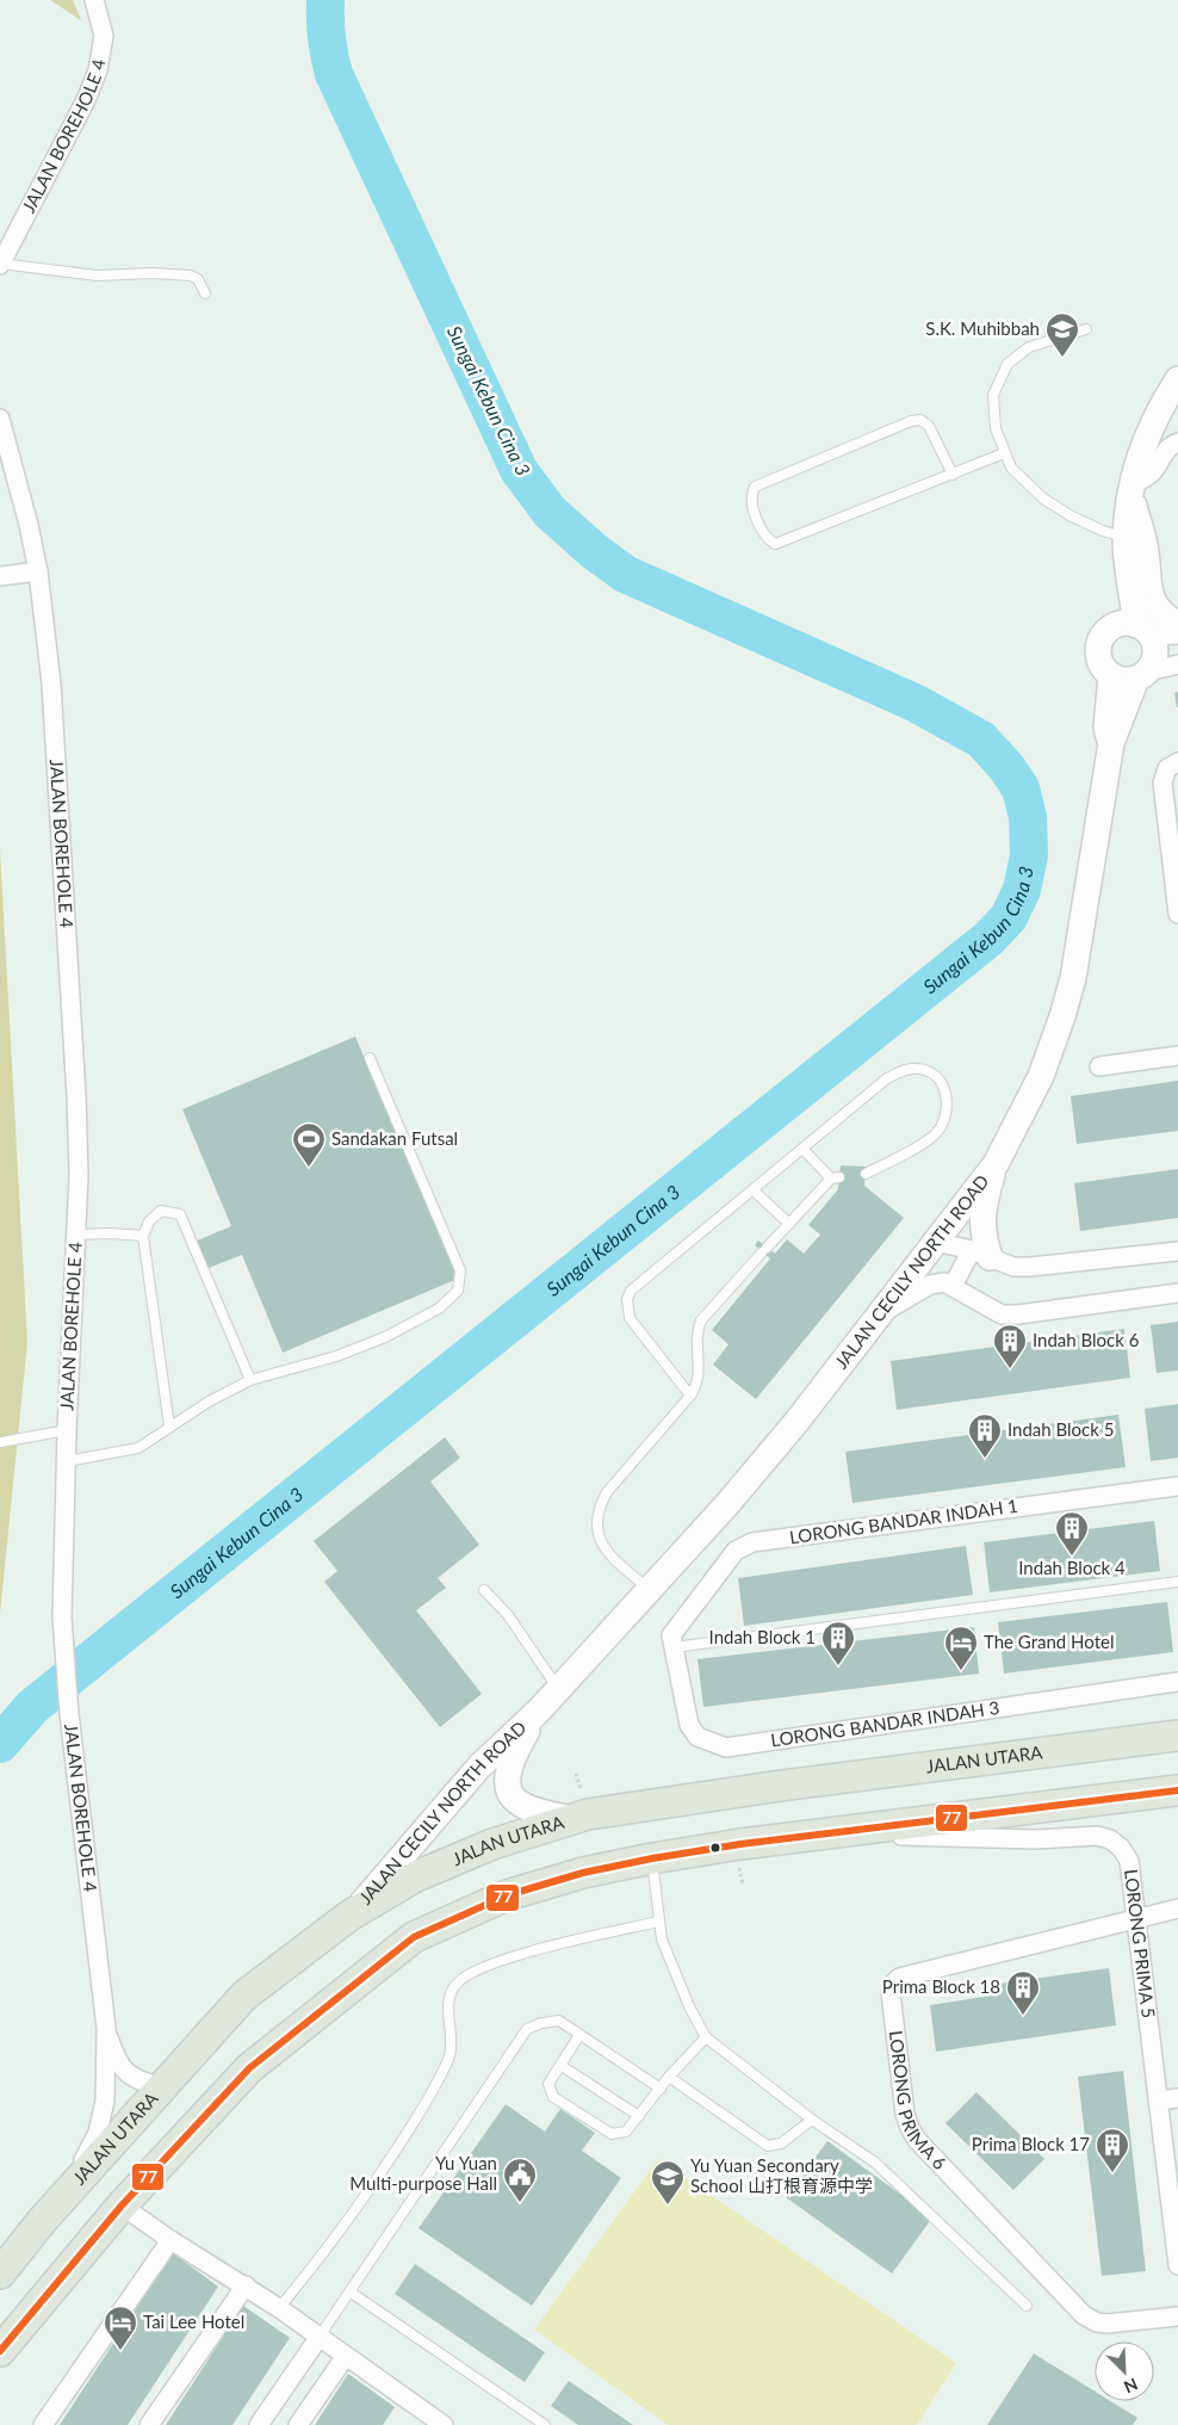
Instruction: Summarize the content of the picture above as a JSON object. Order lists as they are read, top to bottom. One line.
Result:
{"streets":{"highway":["JALAN UTARA"],"main road":["JALAN CECILY NORTH ROAD"],"street":["JALAN BOREHOLE 4","LORONG BANDAR INDAH 1","LORONG BANDAR INDAH 3","LORONG PRIMA 5","LORONG PRIMA 6"]},"crossings":[["JALAN BOREHOLE 4","JALAN UTARA"],["JALAN CECILY NORTH ROAD","JALAN UTARA"],["LORONG BANDAR INDAH 1","LORONG BANDAR INDAH 3"],["LORONG PRIMA 5","LORONG PRIMA 6"]],"water":["Sungai Kebun Cina 3"],"places":{"school or university":["S.K. Muhibbah","Yu Yuan Secondary School 山打根育源中学"],"sports":["Sandakan Futsal"],"building":["Indah Block 6","Indah Block 5","Indah Block 4","Indah Block 1","Prima Block 18","Prima Block 17"],"hotel":["The Grand Hotel","Tai Lee Hotel"],"public building":["Yu Yuan Multi-purpose Hall"]},"lines":["transit line 77"],"north":"bottom right"}
